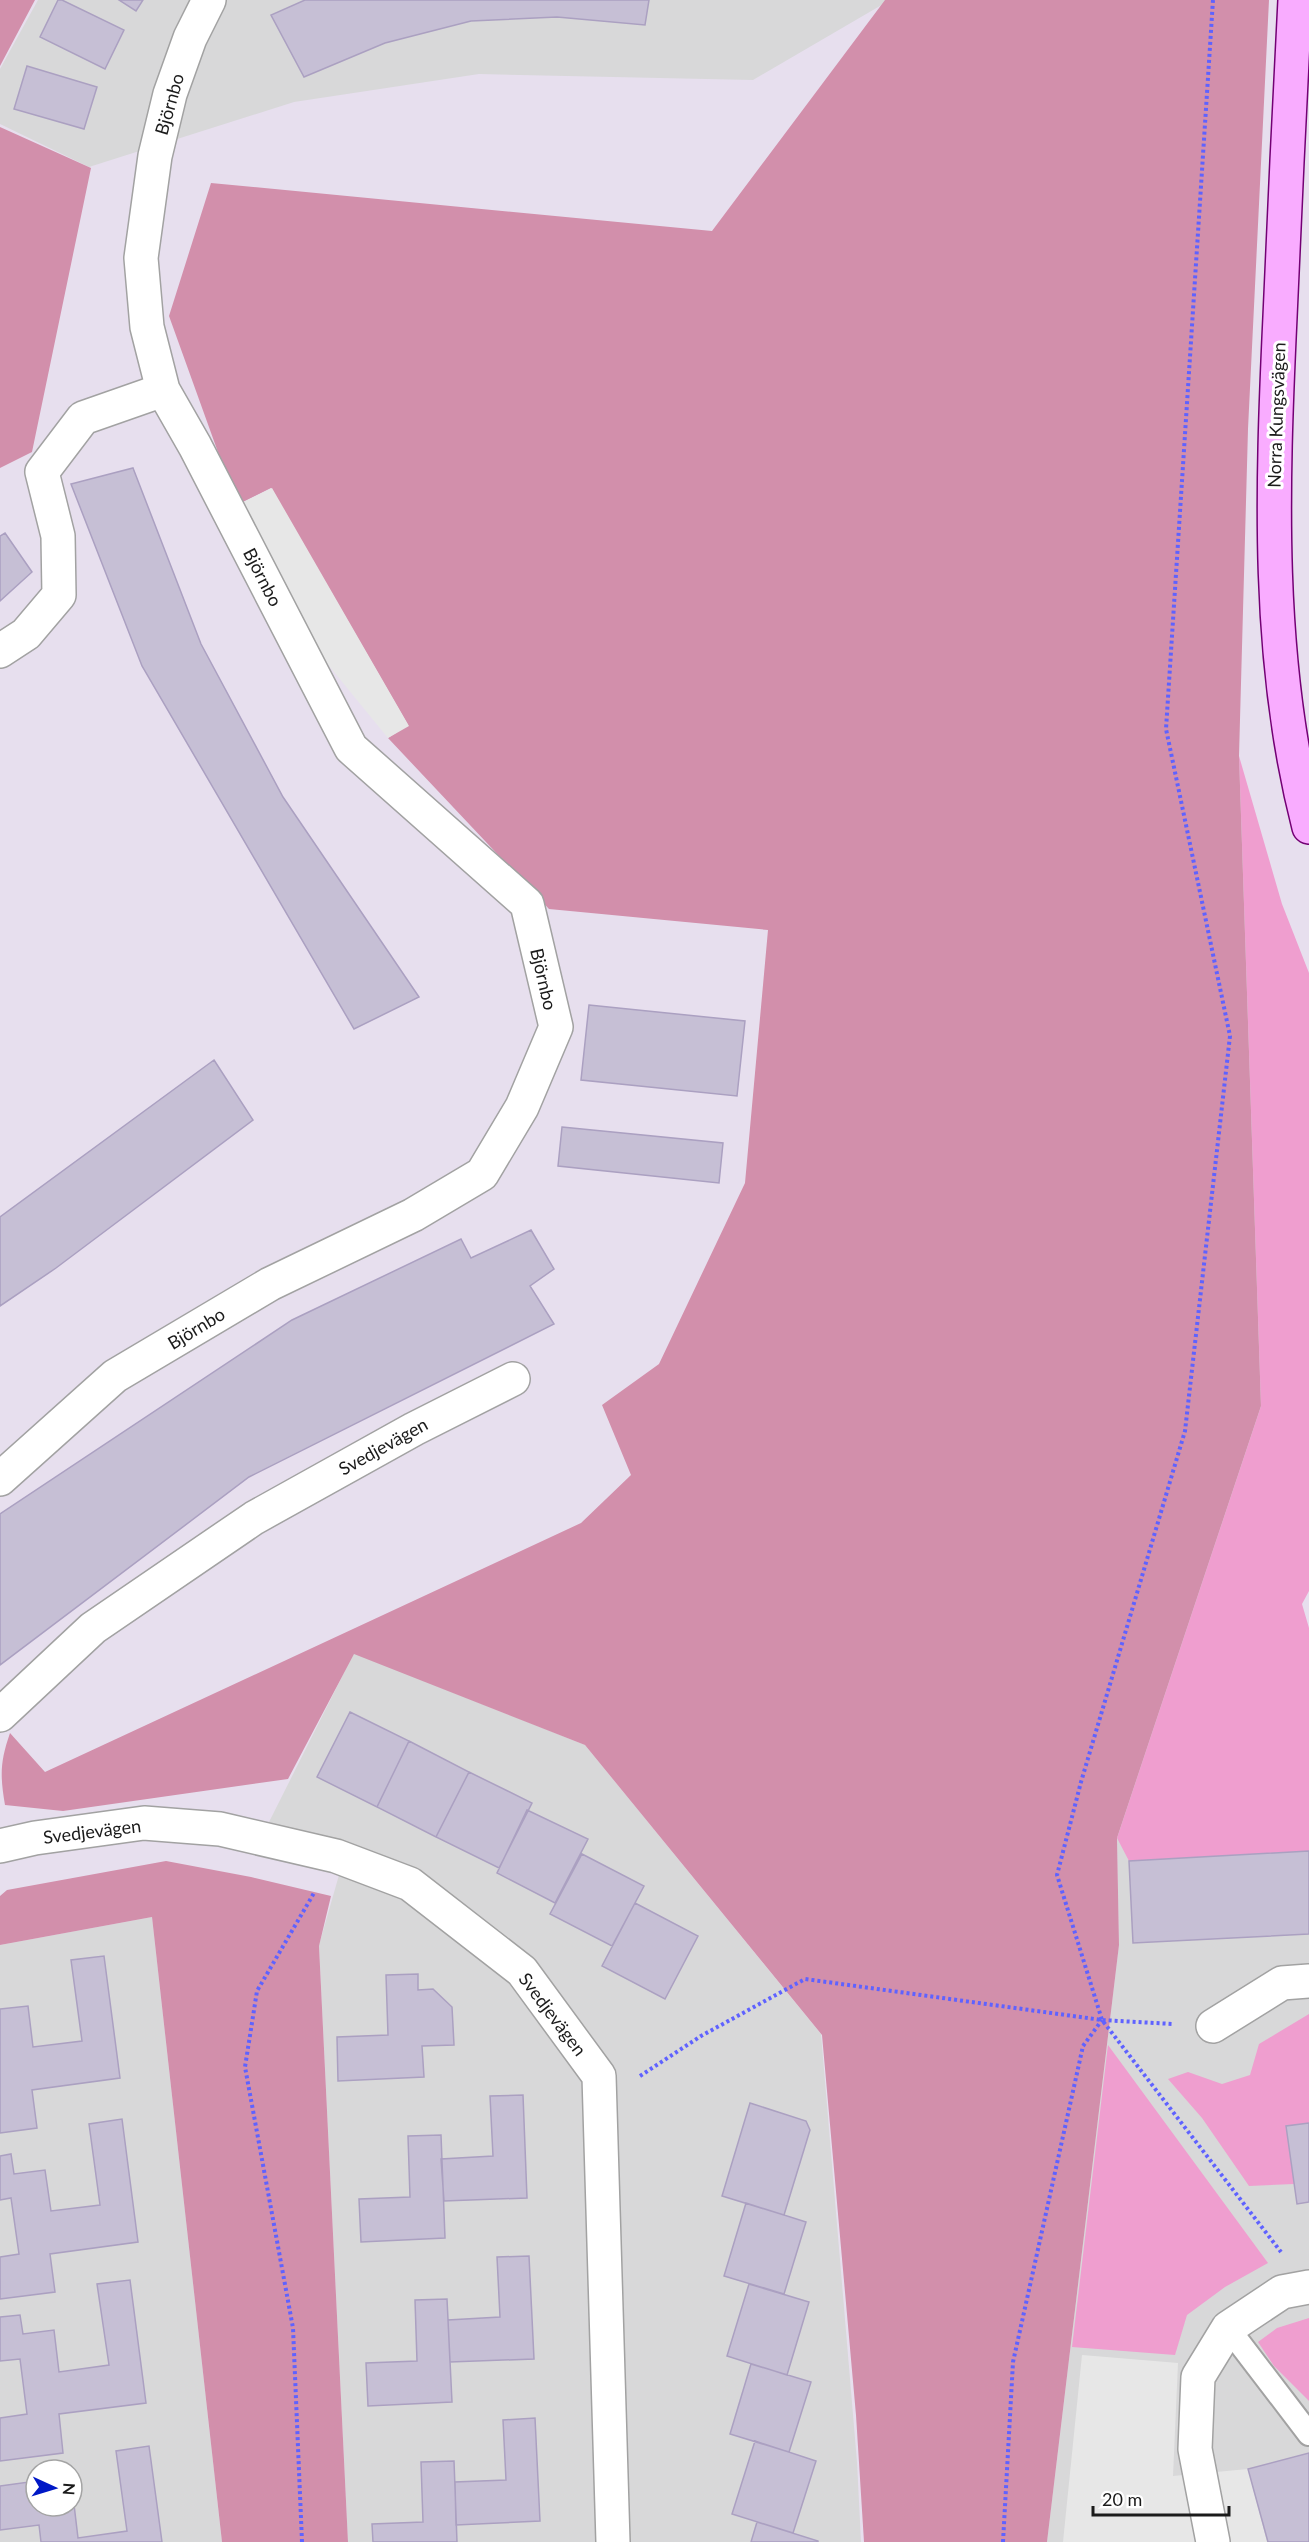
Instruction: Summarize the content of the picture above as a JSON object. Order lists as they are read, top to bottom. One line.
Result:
{"streets":{"main road":["Norra Kungsvägen"],"street":["Björnbo","Svedjevägen"]},"scale_bar":"20 m","north":"right"}
